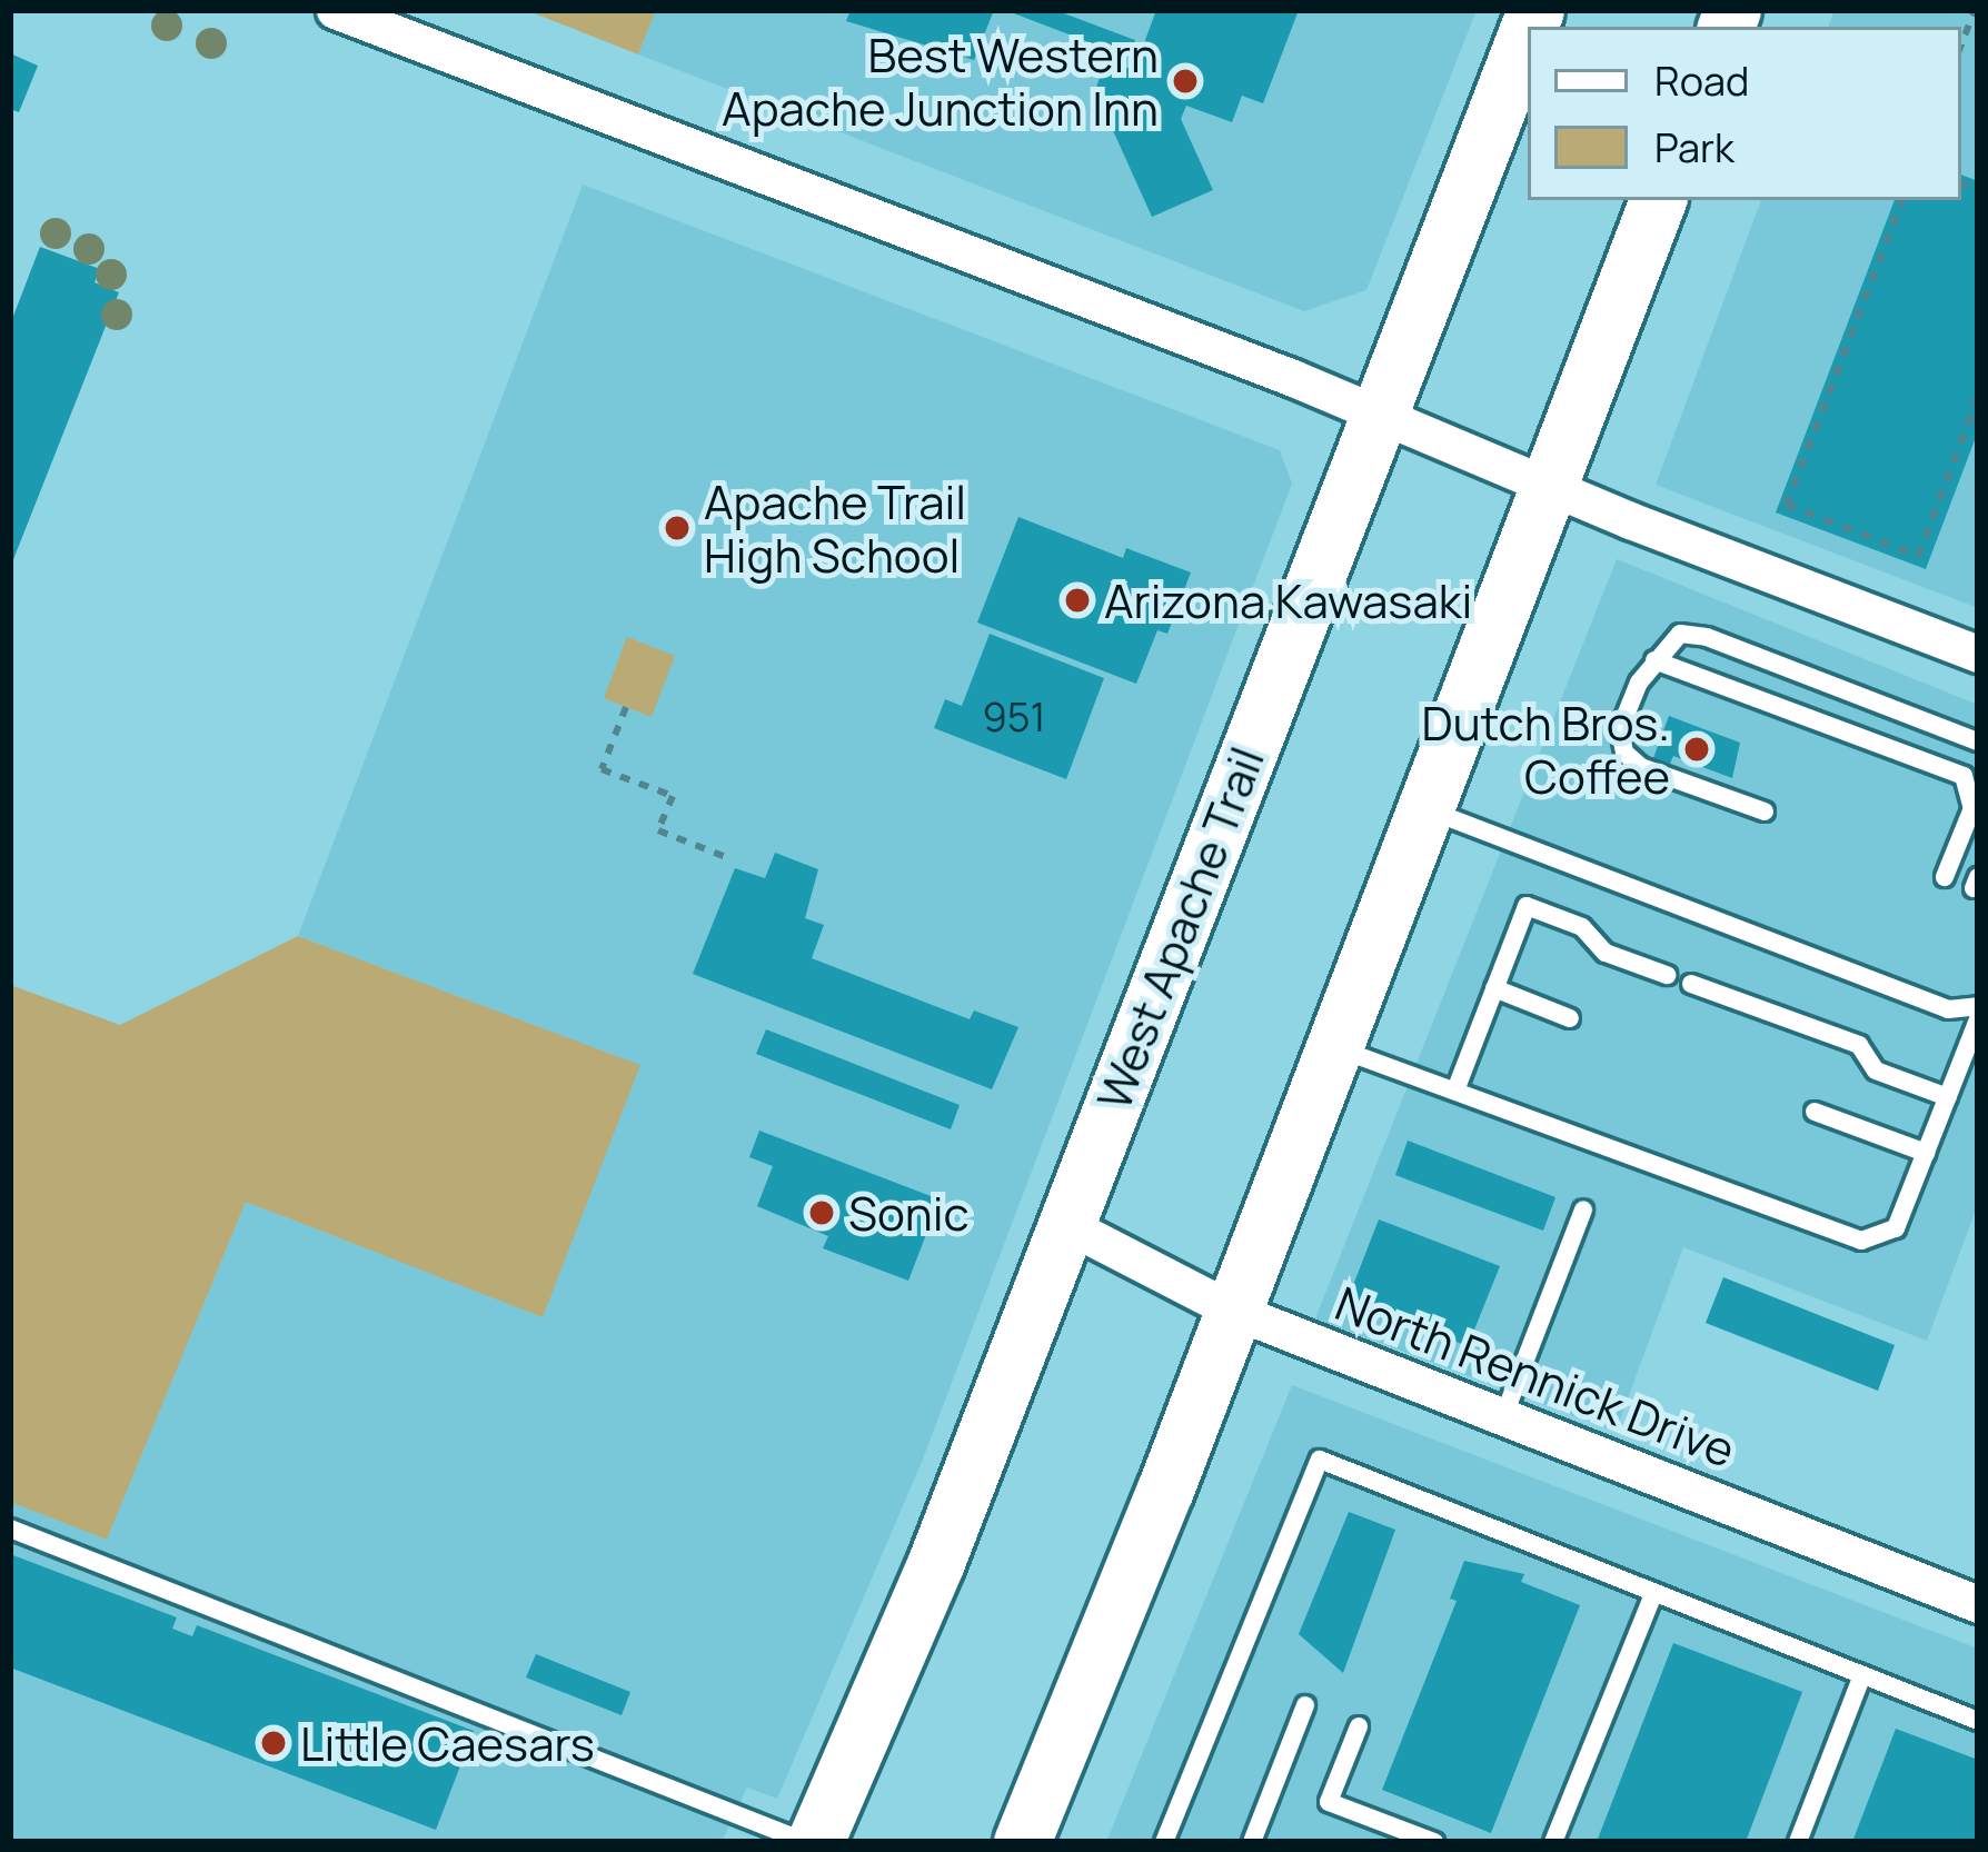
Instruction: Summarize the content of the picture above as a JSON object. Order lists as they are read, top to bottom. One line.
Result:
{"streets":{"main road":["West Apache Trail"],"street":["North Rennick Drive"]},"crossings":[["West Apache Trail","North Rennick Drive"]],"places":["Best Western Apache Junction Inn","Apache Trail High School","Arizona Kawasaki","Dutch Bros. Coffee","Sonic","Little Caesars"],"house_numbers":["951"],"legend":["Road","Park"]}
